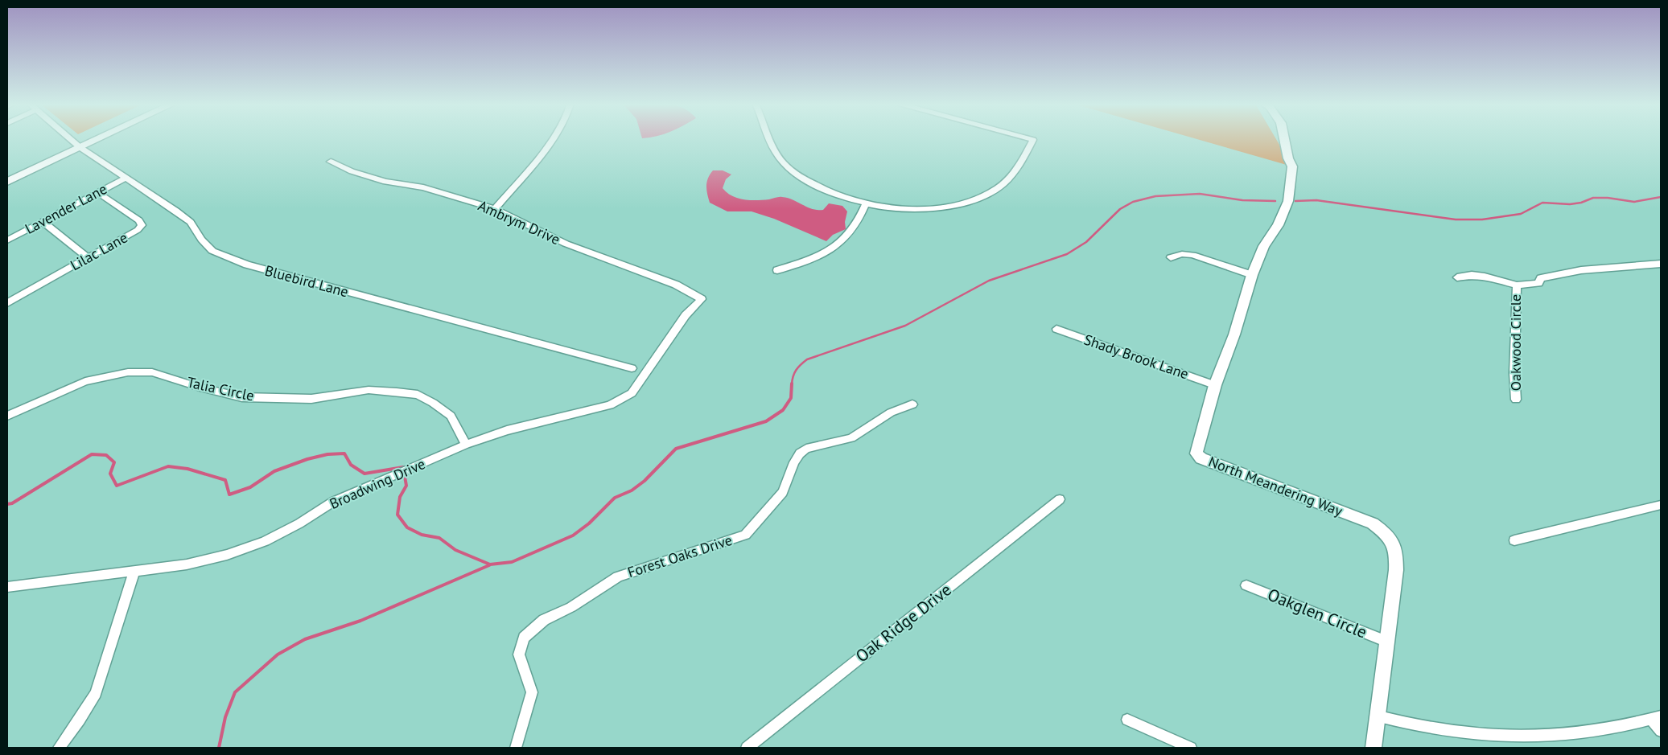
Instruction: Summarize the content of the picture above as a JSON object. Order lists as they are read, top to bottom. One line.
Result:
{"streets":{"street":["Lavender Lane","Ambrym Drive","Lilac Lane","Bluebird Lane","Oakwood Circle","Shady Brook Lane","Talia Circle","Broadwing Drive","North Meandering Way","Forest Oaks Drive","Oakglen Circle","Oak Ridge Drive"]},"crossings":[["Lavender Lane","Lilac Lane"],["Lavender Lane","Bluebird Lane"],["Ambrym Drive","Broadwing Drive"],["Shady Brook Lane","North Meandering Way"],["Talia Circle","Broadwing Drive"],["North Meandering Way","Oakglen Circle"]]}
